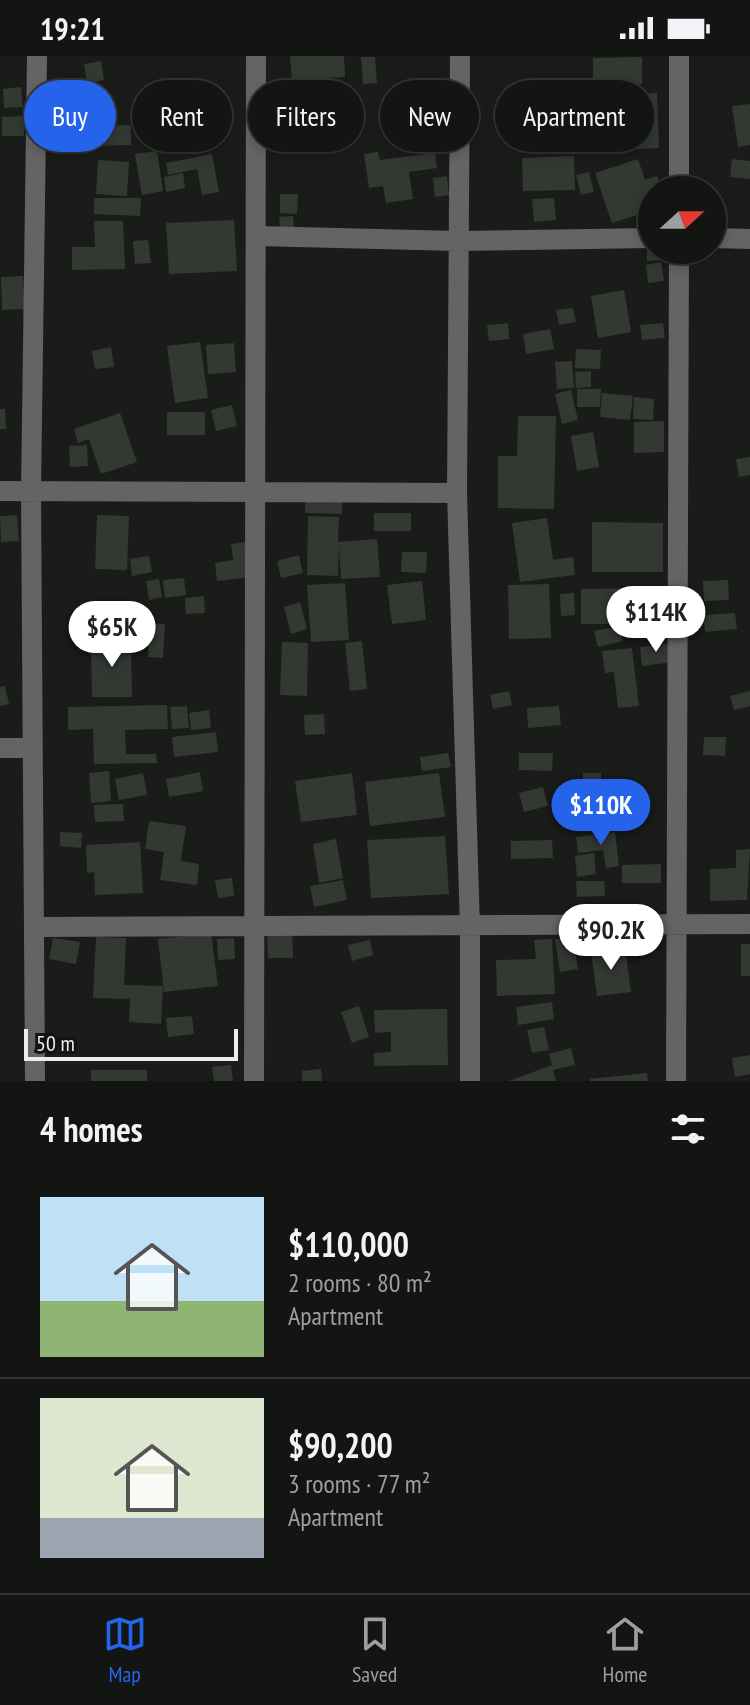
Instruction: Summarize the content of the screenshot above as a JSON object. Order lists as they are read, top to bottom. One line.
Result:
{"scale_bar":"50 m","north":"right","page":{"status":"19:21","chip":["Buy","Rent","Filters","New","Apartment"],"price":["$114K","$65K","$110K","$90.2K"],"scale":"50 m","heading":"4 homes","list":[{"name":"$110,000","note":"2 rooms · 80 m² · Apartment"},{"name":"$90,200","note":"3 rooms · 77 m² · Apartment"}],"tabs":["Map","Saved","Home"]}}
